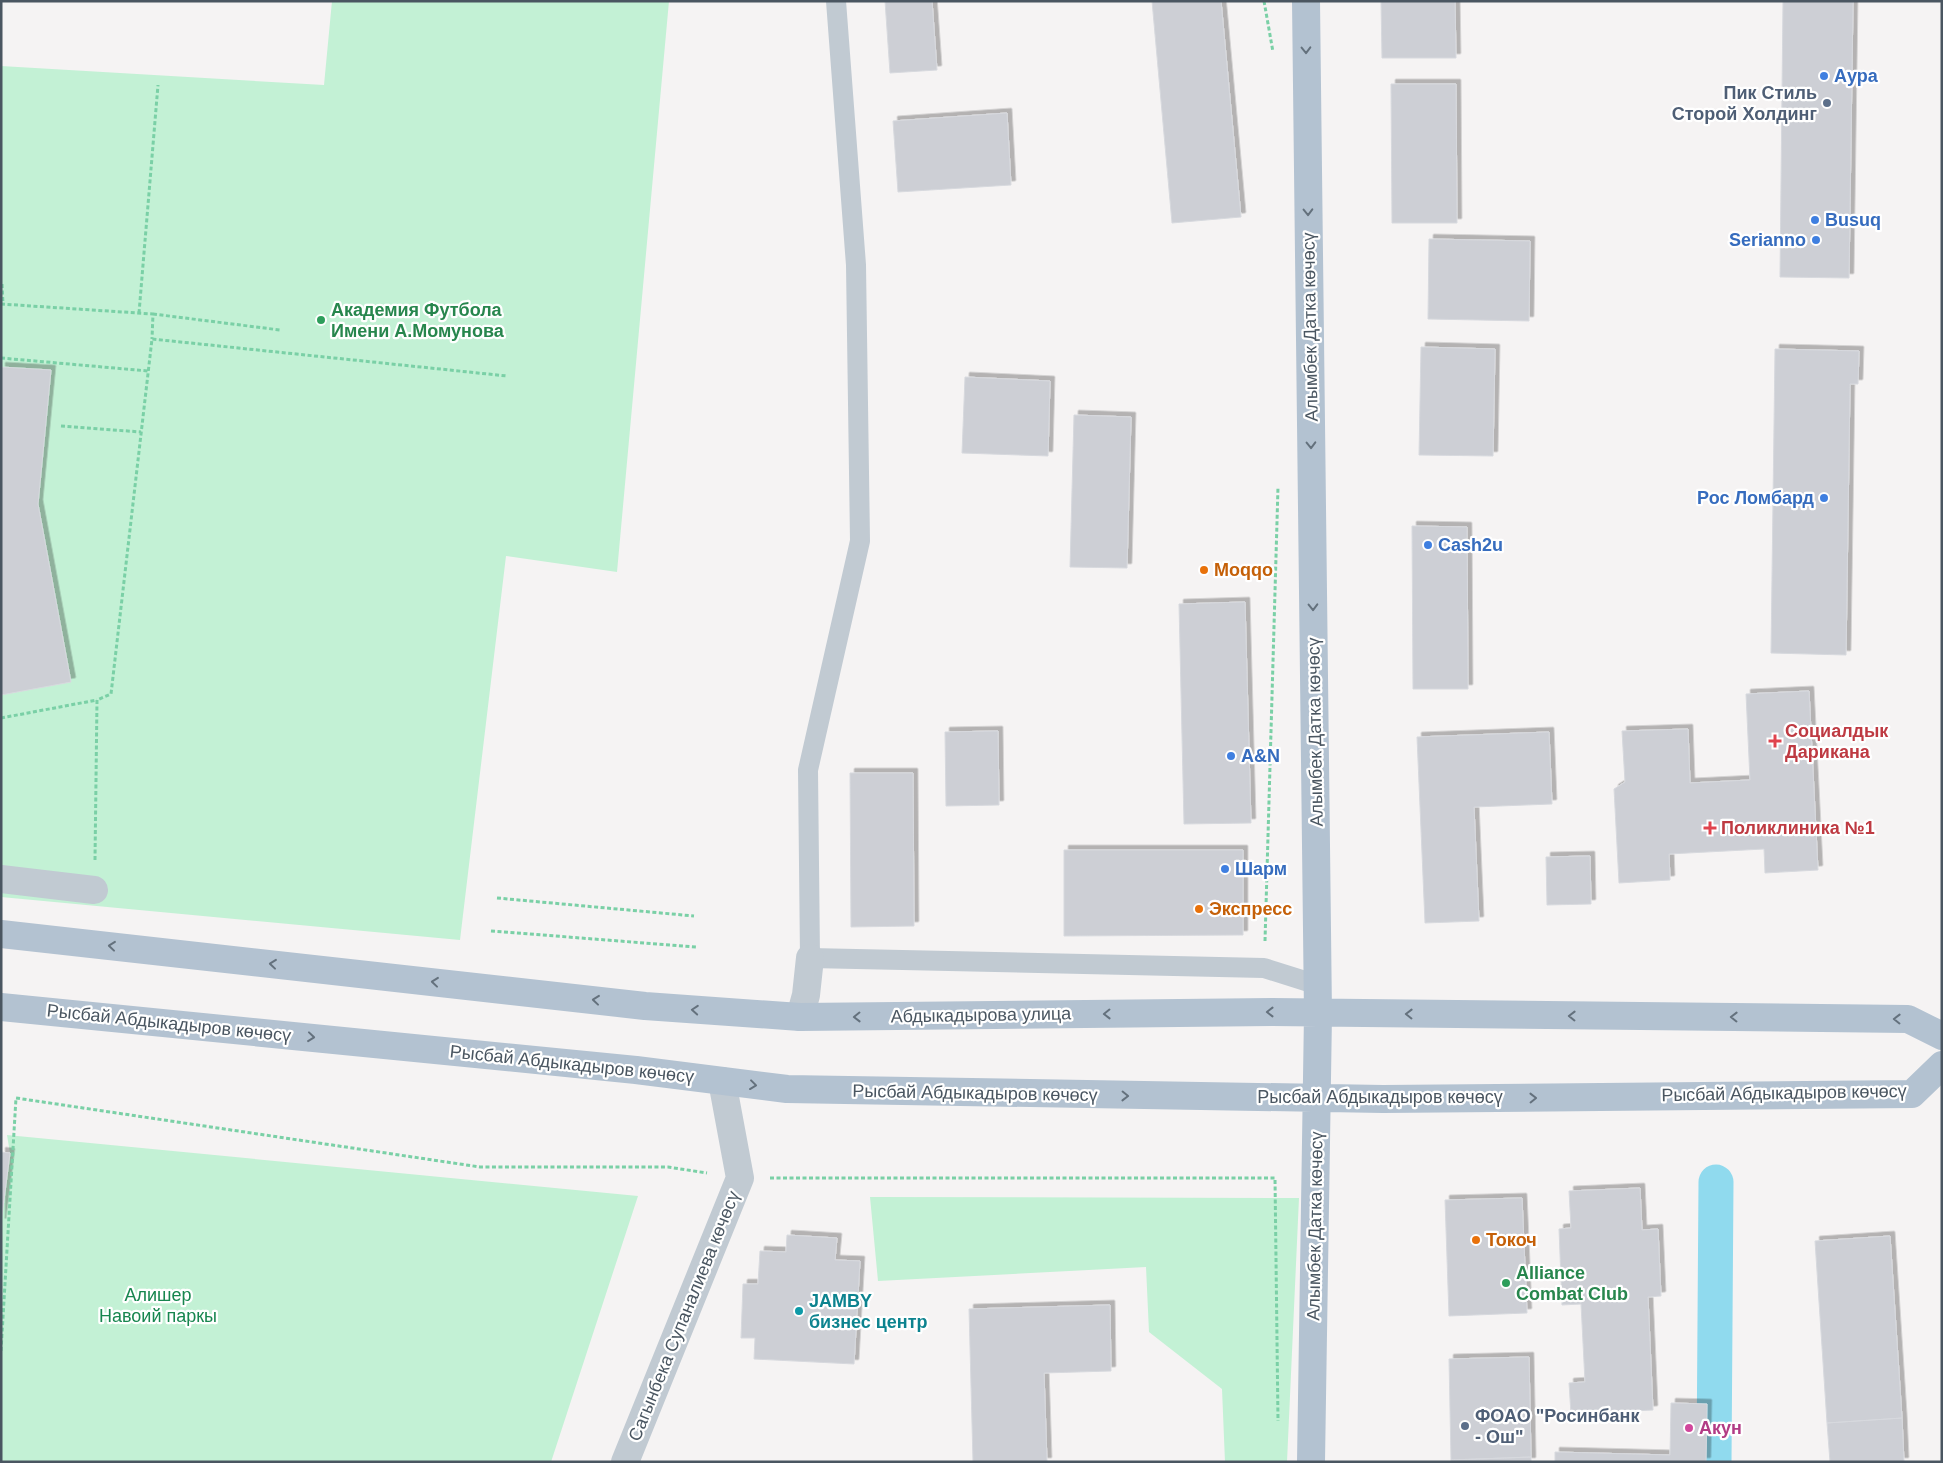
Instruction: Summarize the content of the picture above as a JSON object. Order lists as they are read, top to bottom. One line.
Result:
{"streets":{"main road":["Алымбек Датка көчөсү","Абдыкадырова улица","Рысбай Абдыкадыров көчөсү"],"street":["Сагынбека Супаналиева көчөсү"]},"crossings":[["Алымбек Датка көчөсү","Абдыкадырова улица"],["Алымбек Датка көчөсү","Рысбай Абдыкадыров көчөсү"],["Рысбай Абдыкадыров көчөсү","Сагынбека Супаналиева көчөсү"]],"one_way":["Алымбек Датка көчөсү","Абдыкадырова улица","Рысбай Абдыкадыров көчөсү"],"parks":["Алишер Навоий паркы"],"places":{"other":["Аура","Пик Стиль Сторой Холдинг","Busuq","Serianno","Академия Футбола Имени А.Момунова","Рос Ломбард","Cash2u","Moqqo","A&N","Шарм","Экспресс","Токоч","Alliance Combat Club","JAMBY бизнес центр","ФОАО \"Росинбанк - Ош\"","Акун"],"health":["Социалдык Дарикана","Поликлиника №1"]}}
